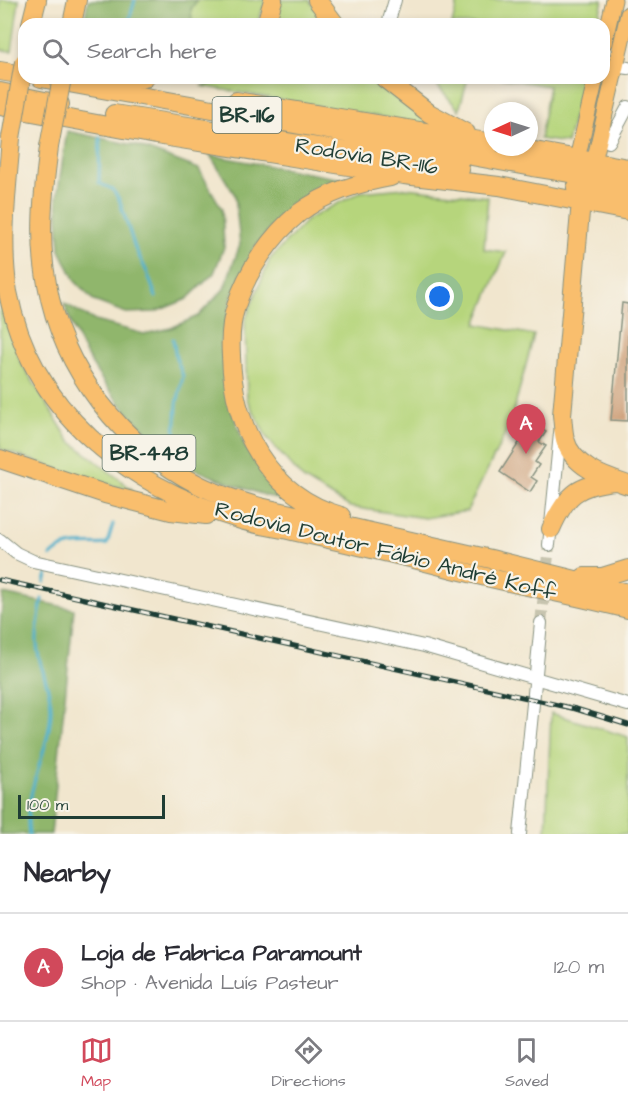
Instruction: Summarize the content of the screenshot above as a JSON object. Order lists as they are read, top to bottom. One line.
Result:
{"streets":{"highway":["BR-116","Rodovia BR-116","BR-448","Rodovia Doutor Fábio André Koff"]},"crossings":[["BR-448","Rodovia Doutor Fábio André Koff"]],"scale_bar":"100 m","north":"left","page":{"search":"Search here","pins":"A","scale":"100 m","heading":"Nearby","list":[{"mark":"A","name":"Loja de Fabrica Paramount","note":"Shop · Avenida Luís Pasteur","value":"120 m"}],"nav":["Map","Directions","Saved"]}}
